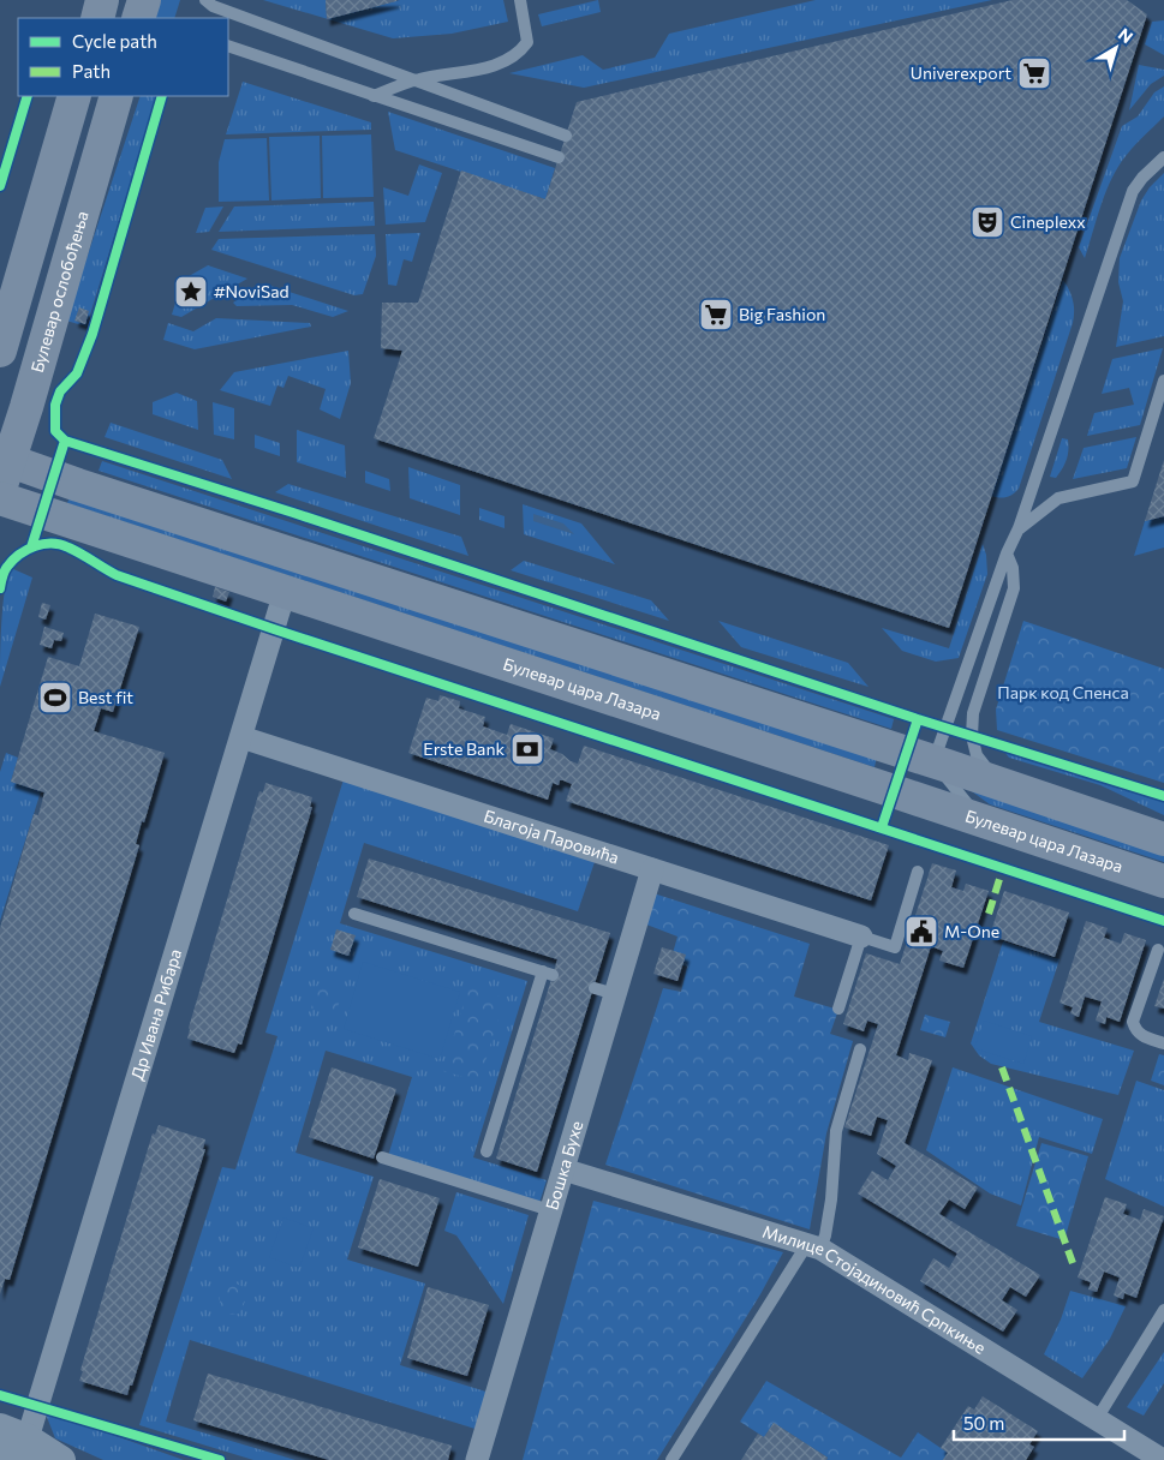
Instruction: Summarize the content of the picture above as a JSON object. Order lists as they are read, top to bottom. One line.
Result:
{"streets":{"main road":["Булевар ослобођења","Булевар цара Лазара"],"street":["Благоја Паровића","Др Ивана Рибара","Бошка Бухе","Милице Стојадиновић Српкиње"]},"crossings":[["Булевар цара Лазара","Др Ивана Рибара"],["Благоја Паровића","Др Ивана Рибара"],["Благоја Паровића","Бошка Бухе"],["Бошка Бухе","Милице Стојадиновић Српкиње"]],"parks":["Парк код Спенса"],"places":{"supermarket":["Univerexport","Big Fashion"],"theatre":["Cineplexx"],"place":["#NoviSad"],"sports":["Best fit"],"bank":["Erste Bank"],"public building":["M-One"]},"legend":["Cycle path","Path"],"scale_bar":"50 m","north":"top right"}
